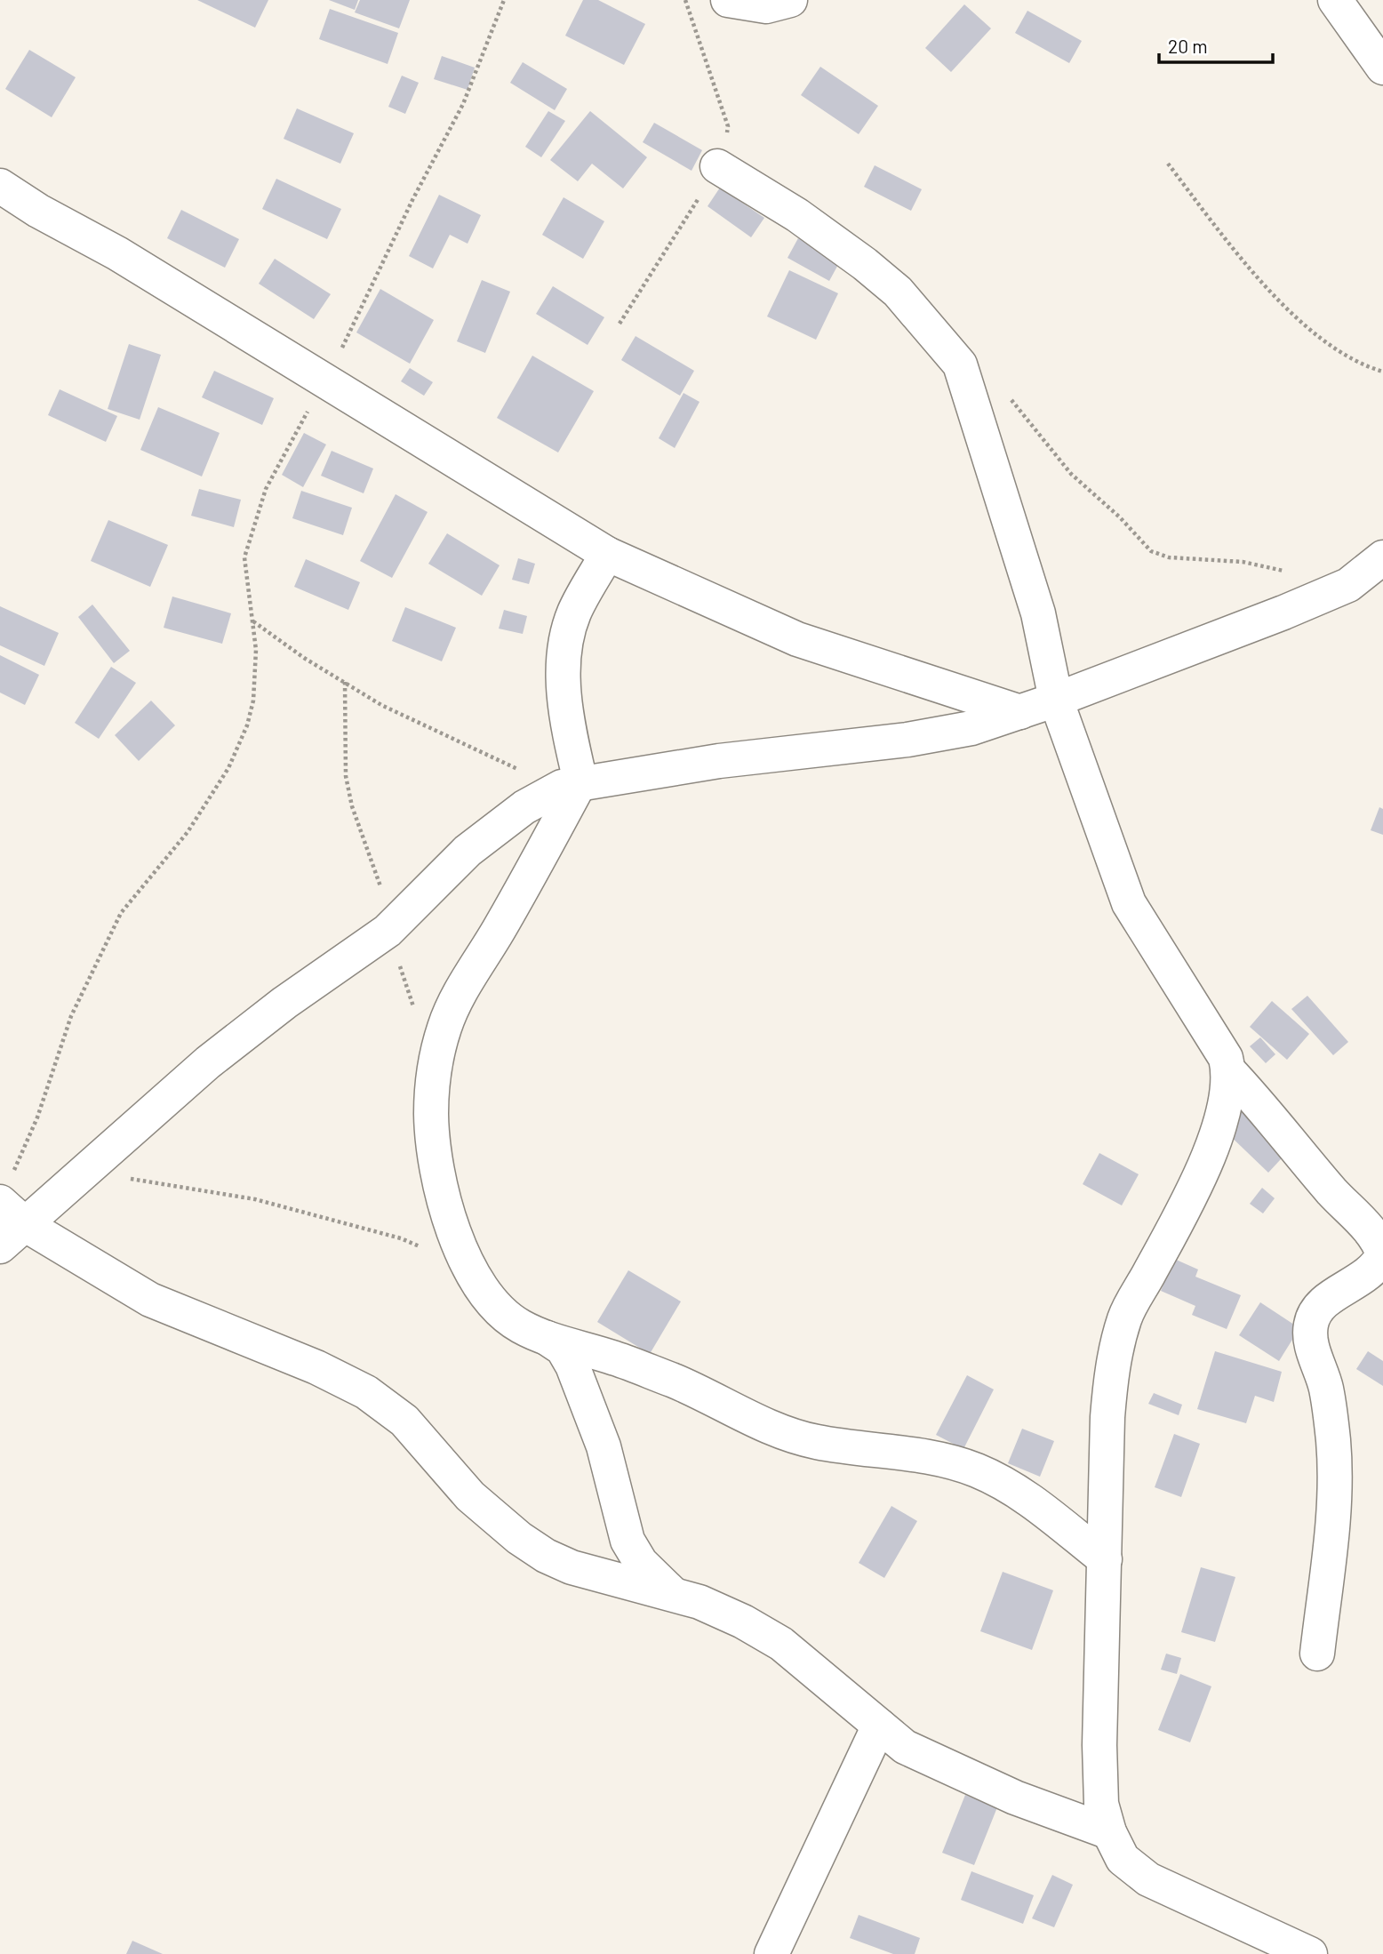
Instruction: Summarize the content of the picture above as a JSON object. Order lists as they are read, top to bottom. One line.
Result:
{"scale_bar":"20 m"}
